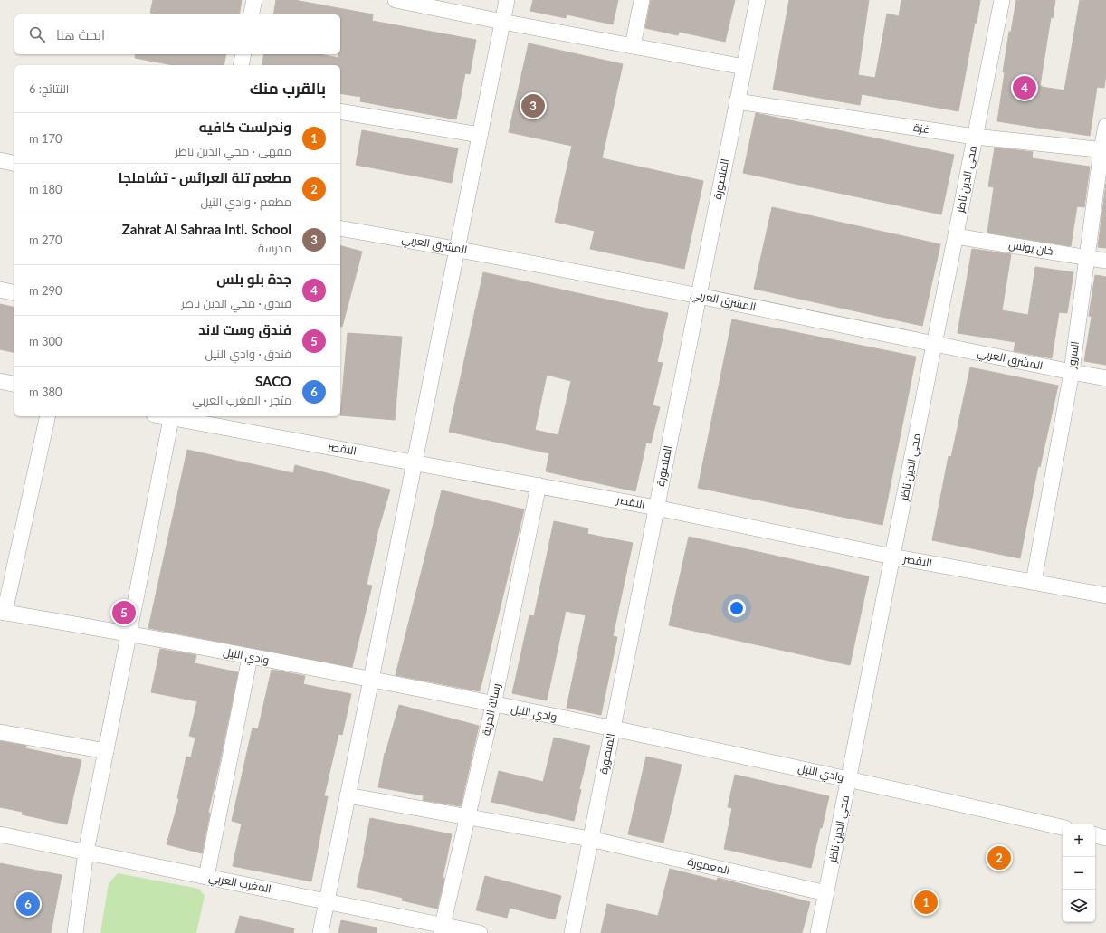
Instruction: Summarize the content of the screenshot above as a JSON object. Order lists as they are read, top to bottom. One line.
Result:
{"streets":{"street":["غزة","المنصورة","محي الدين ناظر","المشرق العربي","خان يونس","السرور","الاقصر","وادي النيل","رسالة الحرية","المعمورة","المغرب العربي"]},"crossings":[["غزة","المنصورة"],["غزة","محي الدين ناظر"],["غزة","السرور"],["المنصورة","المشرق العربي"],["المنصورة","الاقصر"],["المنصورة","وادي النيل"],["المنصورة","المعمورة"],["محي الدين ناظر","المشرق العربي"],["محي الدين ناظر","خان يونس"],["محي الدين ناظر","الاقصر"],["محي الدين ناظر","وادي النيل"],["محي الدين ناظر","المعمورة"],["المشرق العربي","السرور"],["خان يونس","السرور"],["السرور","الاقصر"],["الاقصر","رسالة الحرية"],["وادي النيل","رسالة الحرية"],["رسالة الحرية","المعمورة"],["رسالة الحرية","المغرب العربي"]],"page":{"search":"ابحث هنا","heading":["بالقرب منك","النتائج: 6"],"pins":["4","3","5","2","1","6"],"list":[{"mark":"1","name":"وندرلست كافيه","note":"مقهى · محي الدين ناظر","value":"170 m"},{"mark":"2","name":"مطعم تلة العرائس - تشاملجا","note":"مطعم · وادي النيل","value":"180 m"},{"mark":"3","name":"Zahrat Al Sahraa Intl. School","note":"مدرسة","value":"270 m"},{"mark":"4","name":"جدة بلو بلس","note":"فندق · محي الدين ناظر","value":"290 m"},{"mark":"5","name":"فندق وست لاند","note":"فندق · وادي النيل","value":"300 m"},{"mark":"6","name":"SACO","note":"متجر · المغرب العربي","value":"380 m"}],"map_buttons":["+","−"]}}
